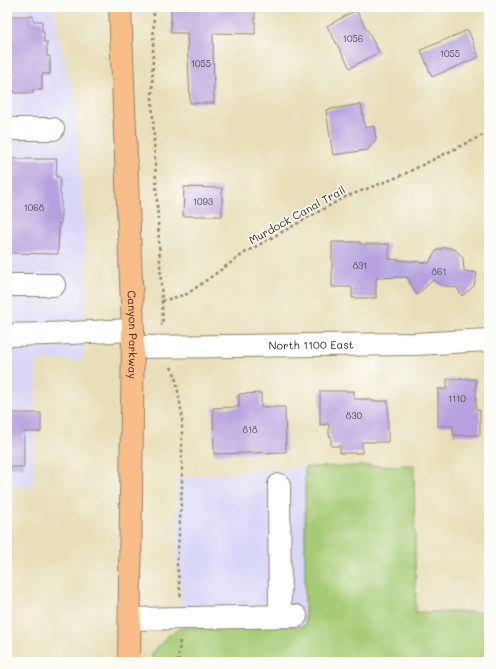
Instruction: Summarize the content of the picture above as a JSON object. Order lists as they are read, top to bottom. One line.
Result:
{"streets":{"highway":["Canyon Parkway"],"street":["North 1100 East"],"path":["Murdock Canal Trail"]},"crossings":[["Canyon Parkway","North 1100 East"]],"house_numbers":["1056","1055","1055","1093","1068","831","861","1110","830","818"]}
